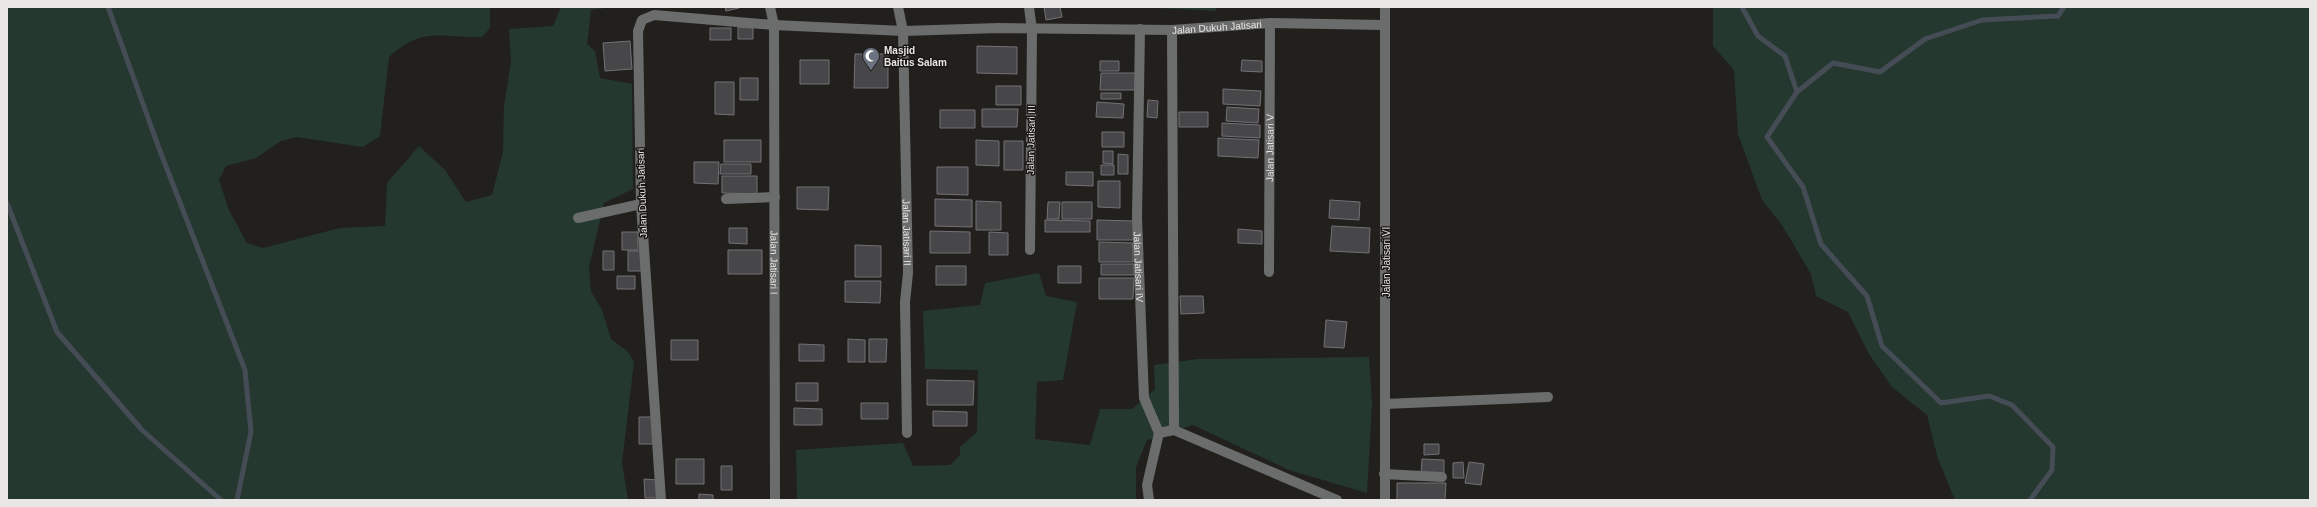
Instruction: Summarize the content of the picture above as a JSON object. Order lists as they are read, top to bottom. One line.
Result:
{"streets":{"street":["Jalan Dukuh Jatisari","Jalan Jatisari III","Jalan Jatisari V","Jalan Jatisari II","Jalan Jatisari VI","Jalan Jatisari I","Jalan Jatisari IV"]},"crossings":[["Jalan Dukuh Jatisari","Jalan Jatisari III"],["Jalan Dukuh Jatisari","Jalan Jatisari V"],["Jalan Dukuh Jatisari","Jalan Jatisari II"],["Jalan Dukuh Jatisari","Jalan Jatisari VI"],["Jalan Dukuh Jatisari","Jalan Jatisari I"],["Jalan Dukuh Jatisari","Jalan Jatisari IV"]],"places":{"mosque":["Masjid Baitus Salam"]}}
